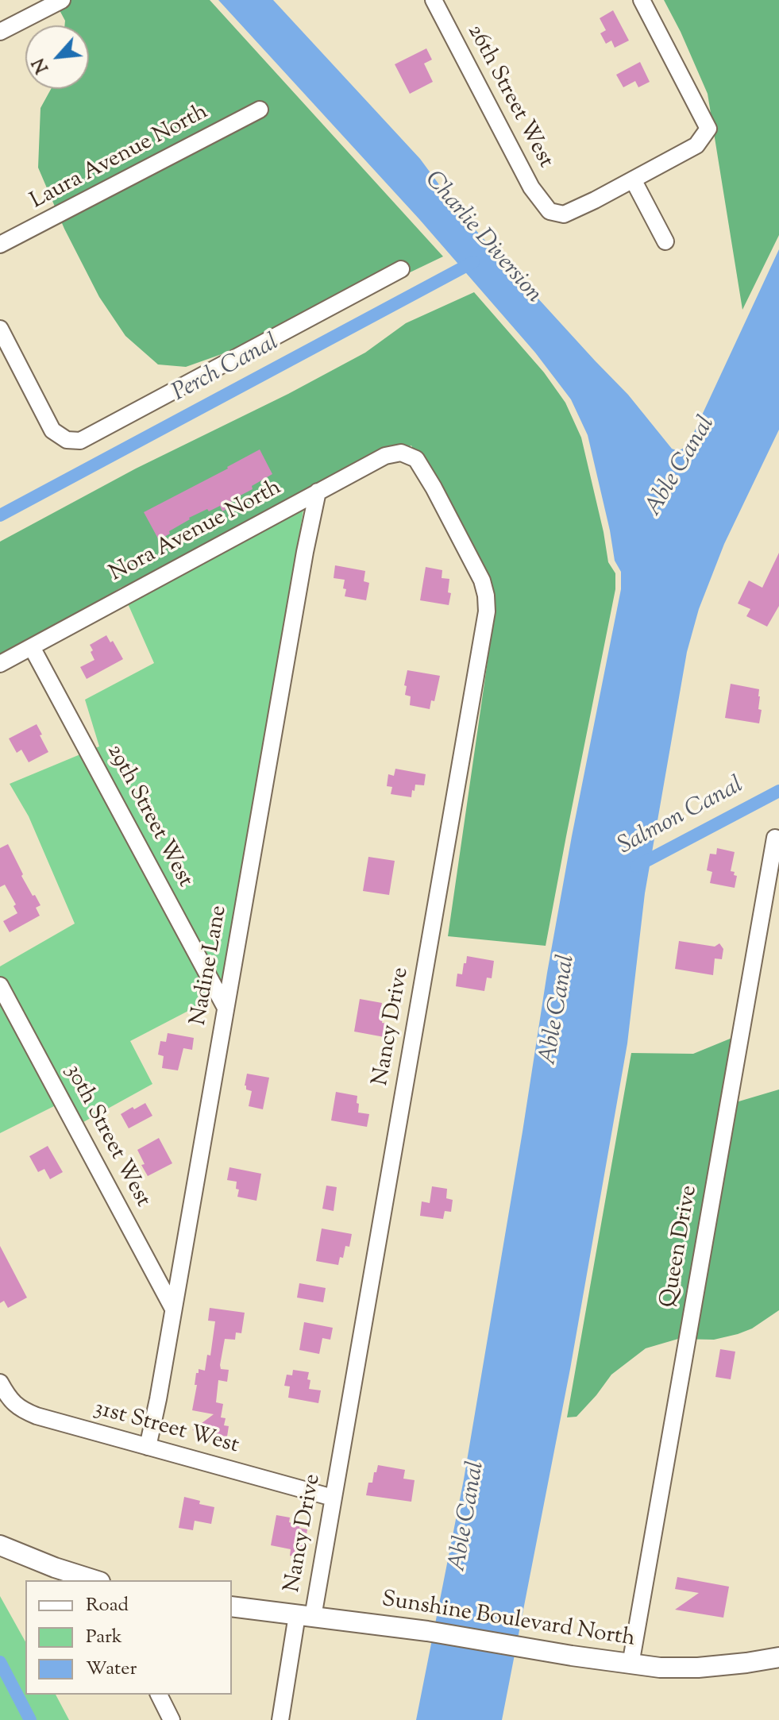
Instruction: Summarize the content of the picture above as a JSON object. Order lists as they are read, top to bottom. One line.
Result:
{"streets":{"street":["26th Street West","Laura Avenue North","Nora Avenue North","29th Street West","Nadine Lane","Nancy Drive","30th Street West","Queen Drive","31st Street West","Sunshine Boulevard North"]},"crossings":[["Nora Avenue North","29th Street West"],["Nora Avenue North","Nadine Lane"],["Nora Avenue North","Nancy Drive"],["29th Street West","Nadine Lane"],["Nadine Lane","30th Street West"],["Nadine Lane","31st Street West"],["Nancy Drive","31st Street West"],["Nancy Drive","Sunshine Boulevard North"],["Queen Drive","Sunshine Boulevard North"]],"water":["Charlie Diversion","Perch Canal","Able Canal","Salmon Canal"],"legend":["Road","Park","Water"],"north":"bottom left"}
